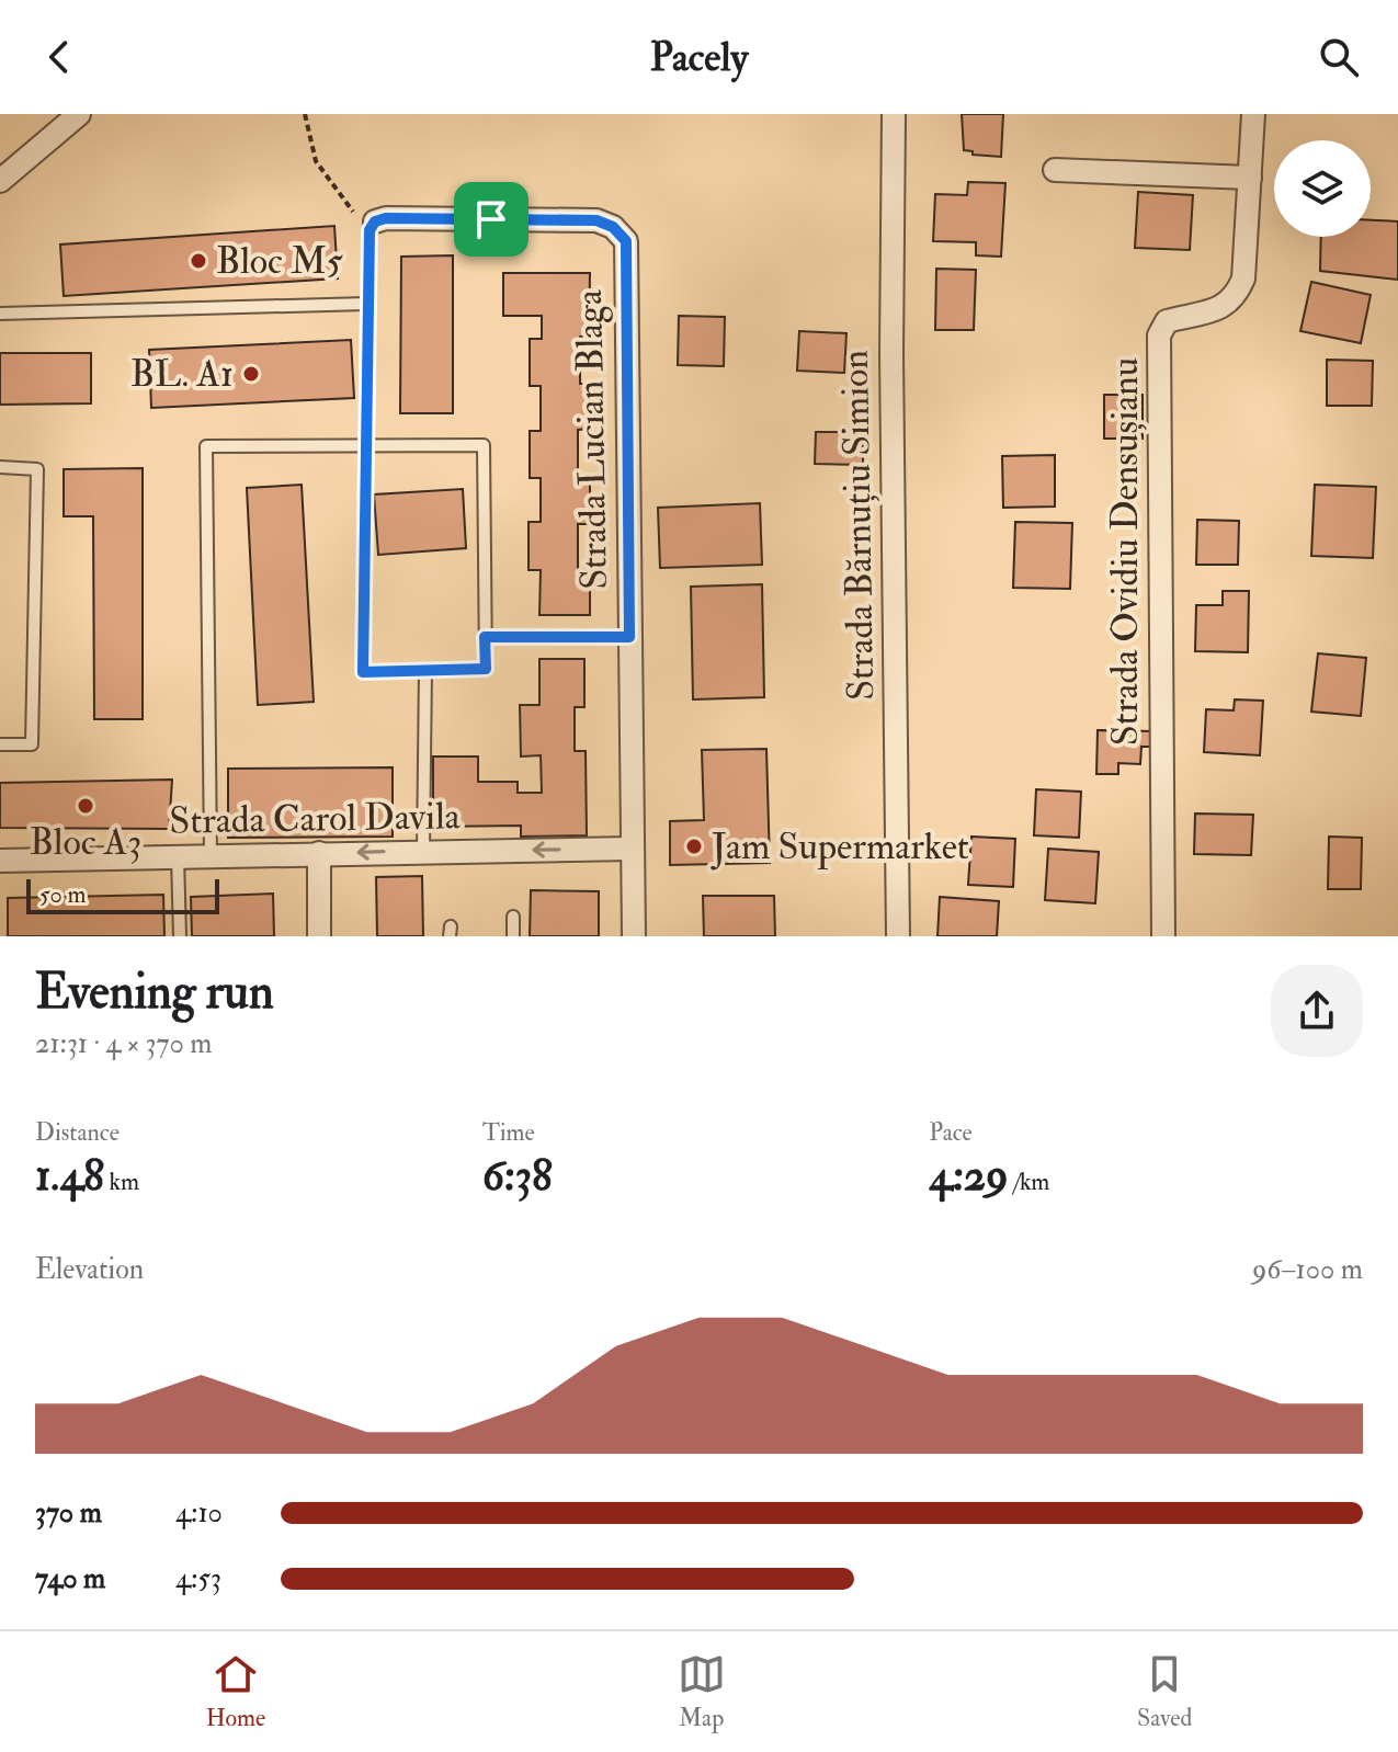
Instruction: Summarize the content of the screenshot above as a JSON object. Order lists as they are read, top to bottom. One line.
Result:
{"streets":{"street":["Strada Lucian Blaga","Strada Bărnuțiu Simion","Strada Ovidiu Densușianu","Strada Carol Davila"]},"crossings":[["Strada Lucian Blaga","Strada Carol Davila"]],"one_way":["Strada Carol Davila"],"places":["Bloc M5","BL. A1","Bloc A3","Jam Supermarket"],"scale_bar":"50 m","page":{"header":"Pacely","scale":"50 m","heading":["Evening run","21:31 · 4 × 370 m"],"stats":[["Distance","1.48 km"],["Time","6:38"],["Pace","4:29 /km"]],"chart":["Elevation","96–100 m"],"list":[{"name":"370 m","note":"4:10"},{"name":"740 m","note":"4:53"}],"tabs":["Home","Map","Saved"]}}
